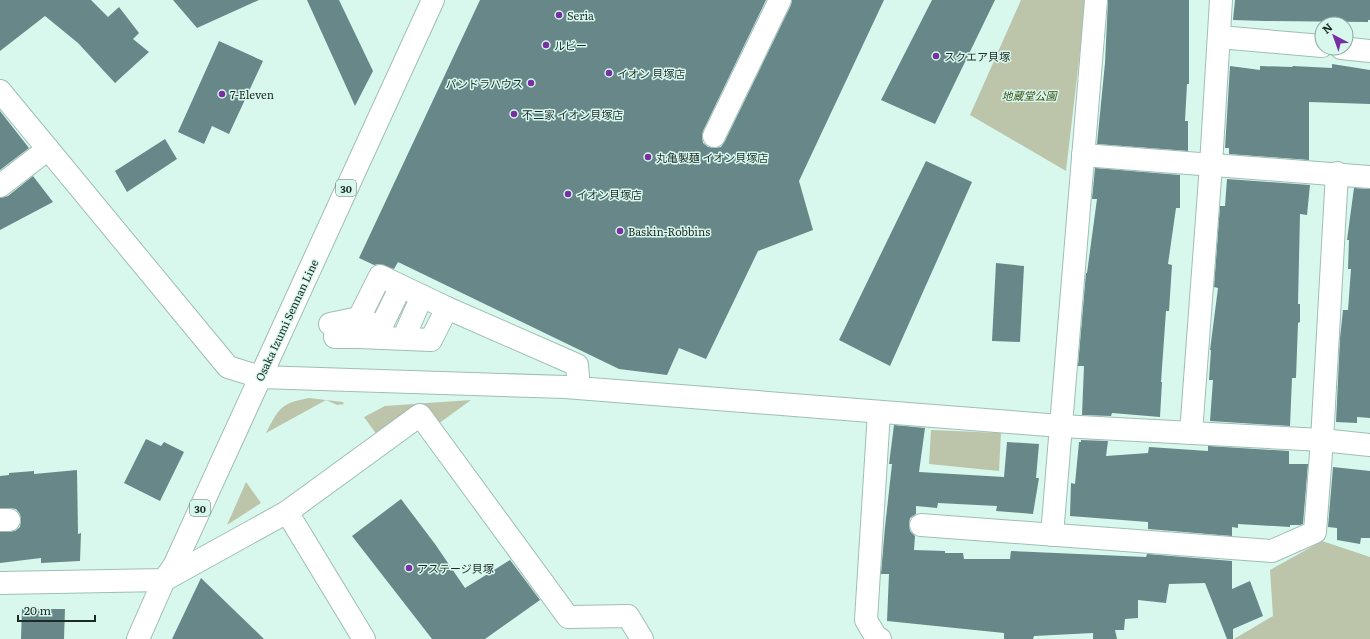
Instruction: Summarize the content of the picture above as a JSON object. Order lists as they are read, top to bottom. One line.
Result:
{"streets":{"street":["30","Osaka Izumi Sennan Line"]},"parks":["地蔵堂公園"],"places":["Seria","ルビー","スクエア貝塚","イオン 貝塚店","パンドラハウス","7-Eleven","不二家 イオン貝塚店","丸亀製麺 イオン貝塚店","イオン貝塚店","Baskin-Robbins","アステージ貝塚"],"scale_bar":"20 m","north":"top left"}
